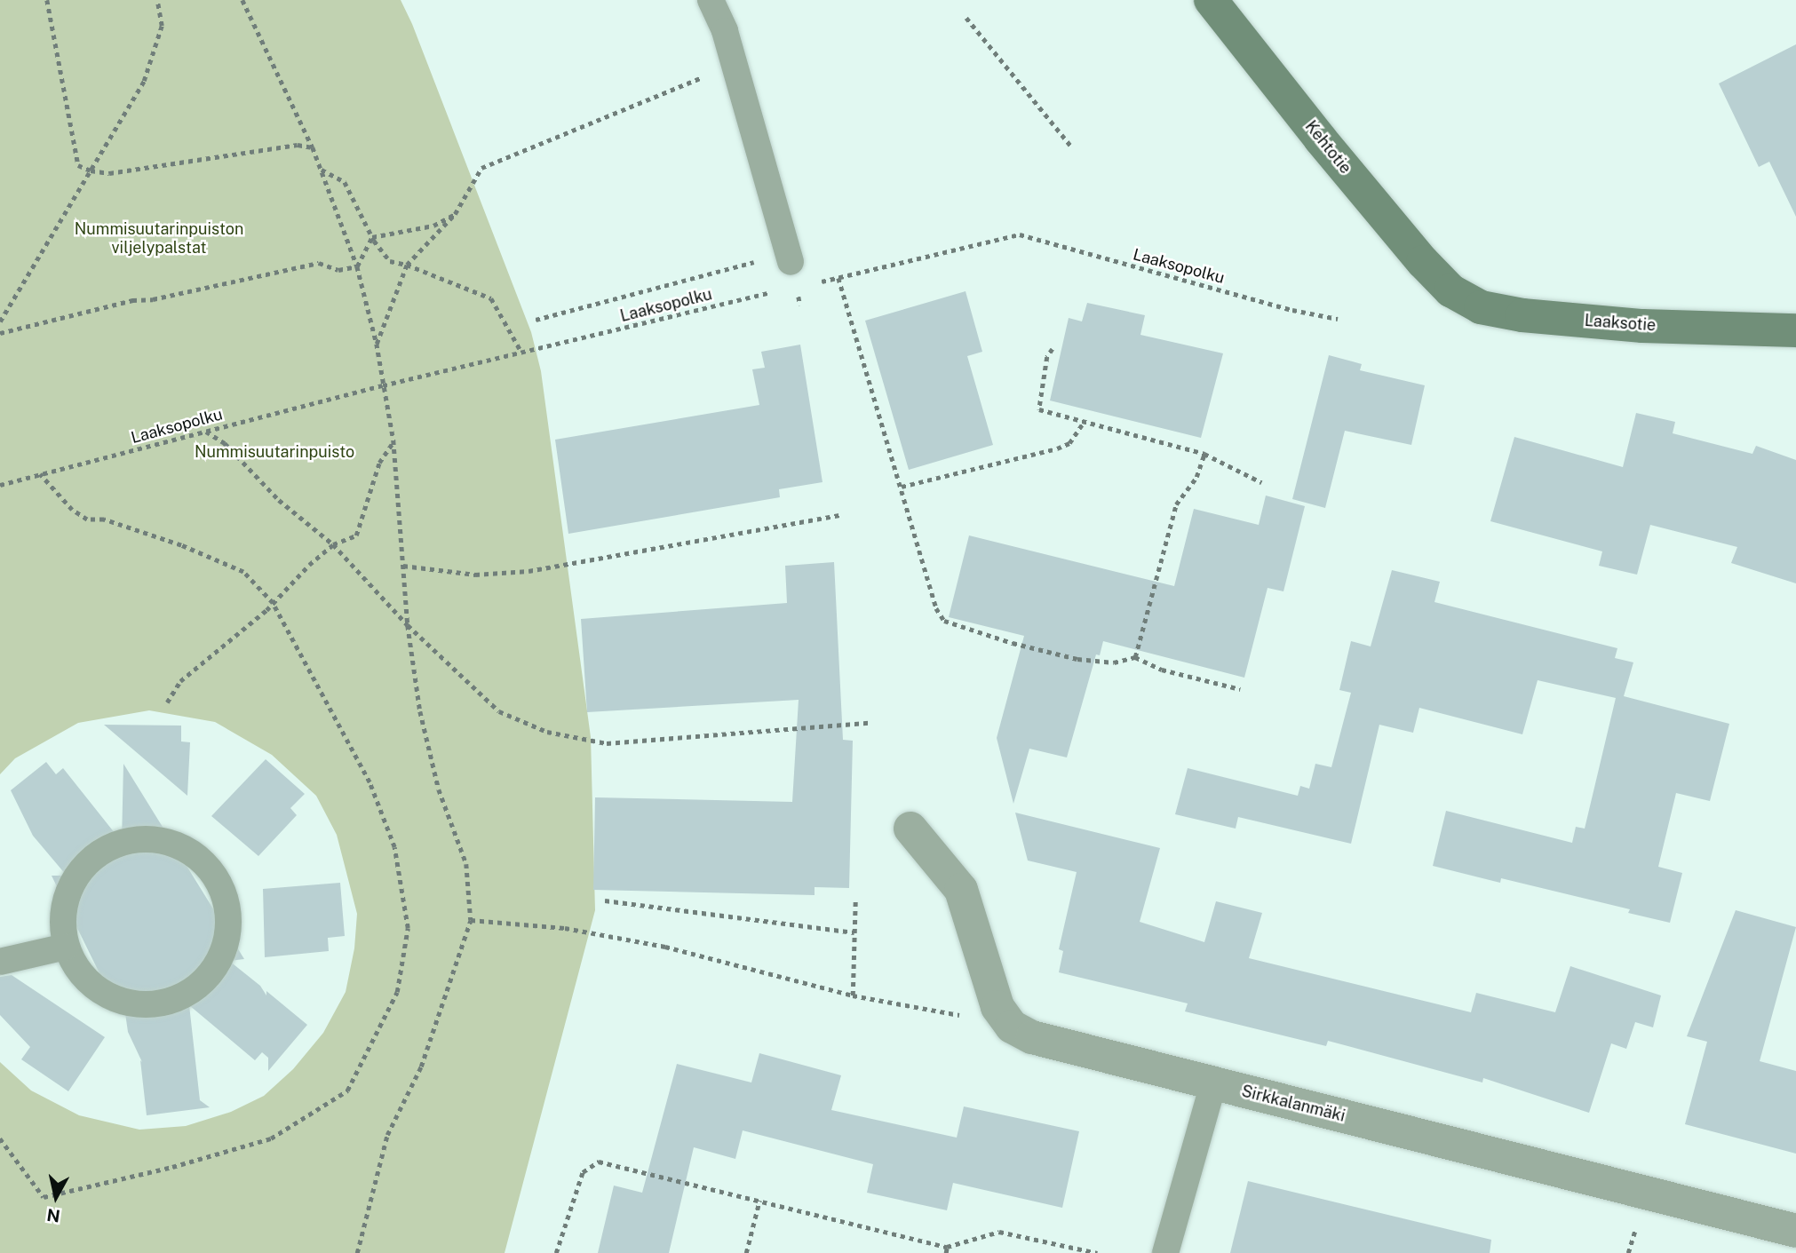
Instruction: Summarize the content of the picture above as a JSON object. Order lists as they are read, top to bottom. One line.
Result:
{"streets":{"street":["Kehtotie","Laaksotie","Sirkkalanmäki"],"path":["Laaksopolku"]},"crossings":[["Kehtotie","Laaksotie"]],"parks":["Nummisuutarinpuiston viljelypalstat","Nummisuutarinpuisto"],"north":"bottom"}
